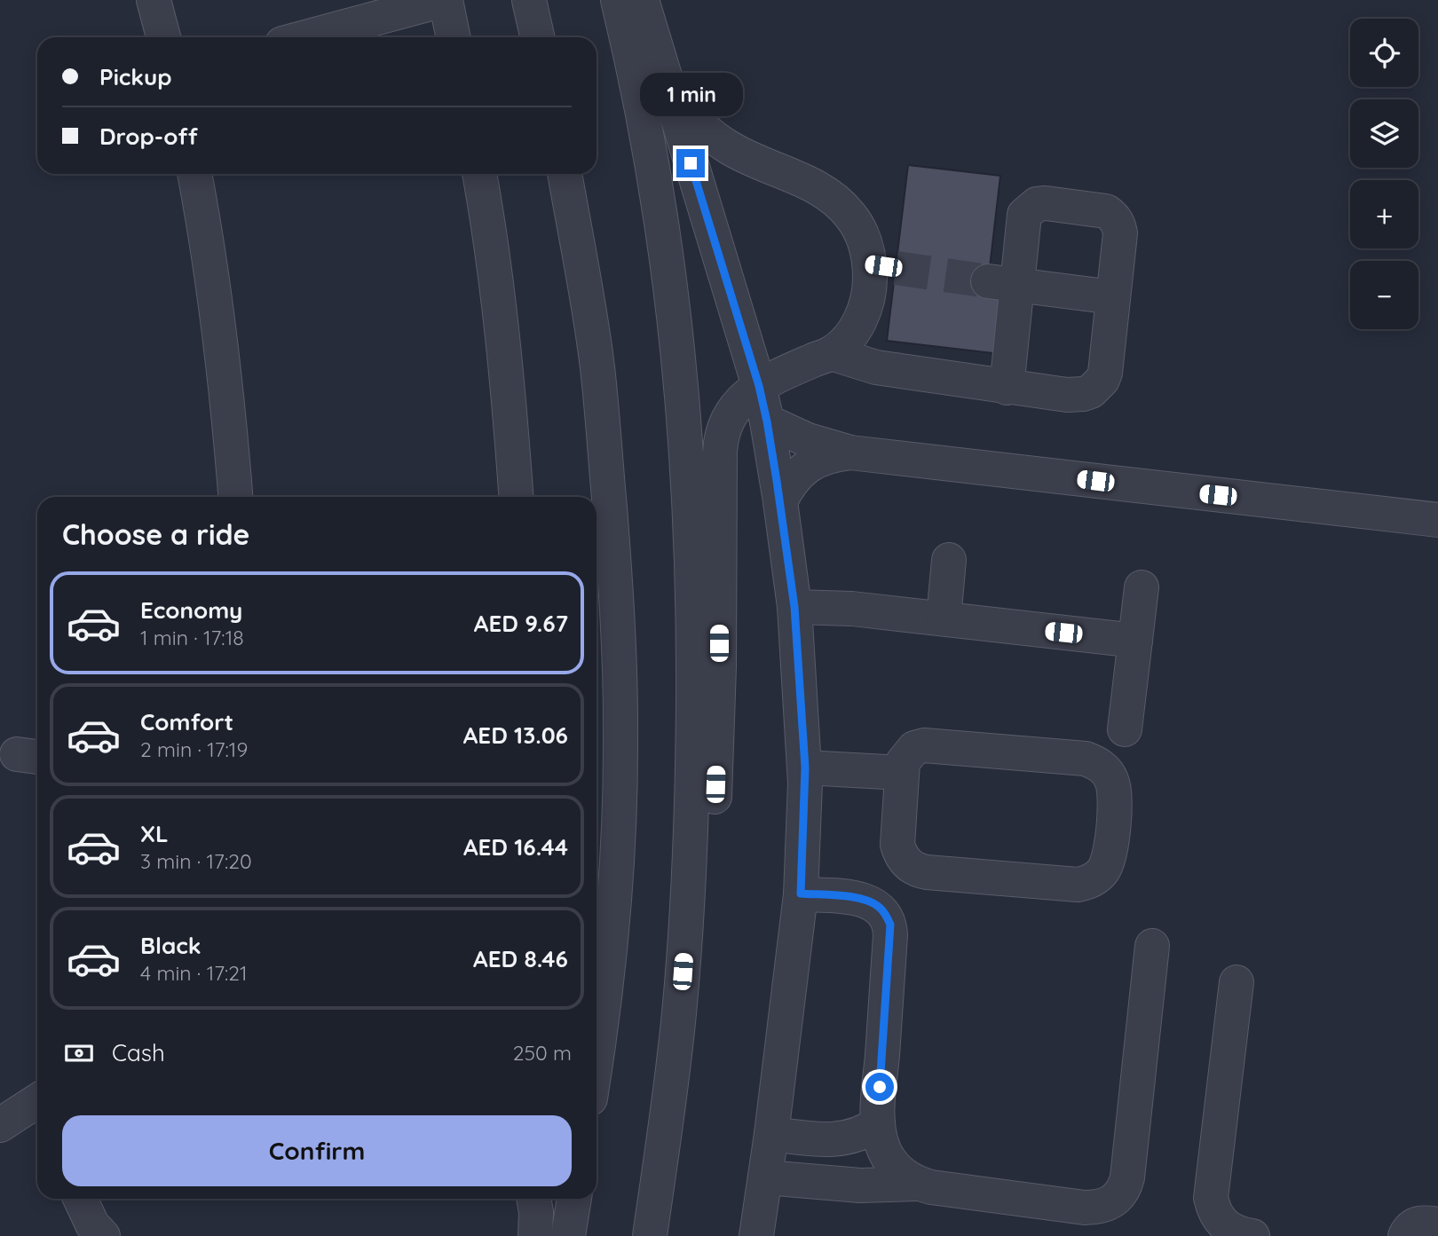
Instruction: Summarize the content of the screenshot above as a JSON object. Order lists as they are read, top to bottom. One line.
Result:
{"page":{"map_buttons":["+","−"],"banner":["Pickup","Drop-off"],"bubble":"1 min","heading":"Choose a ride","list":[{"name":"Economy","note":"1 min · 17:18","value":"AED 9.67"},{"name":"Comfort","note":"2 min · 17:19","value":"AED 13.06"},{"name":"XL","note":"3 min · 17:20","value":"AED 16.44"},{"name":"Black","note":"4 min · 17:21","value":"AED 8.46"}],"pay":["Cash","250 m"],"buttons":"Confirm"}}
